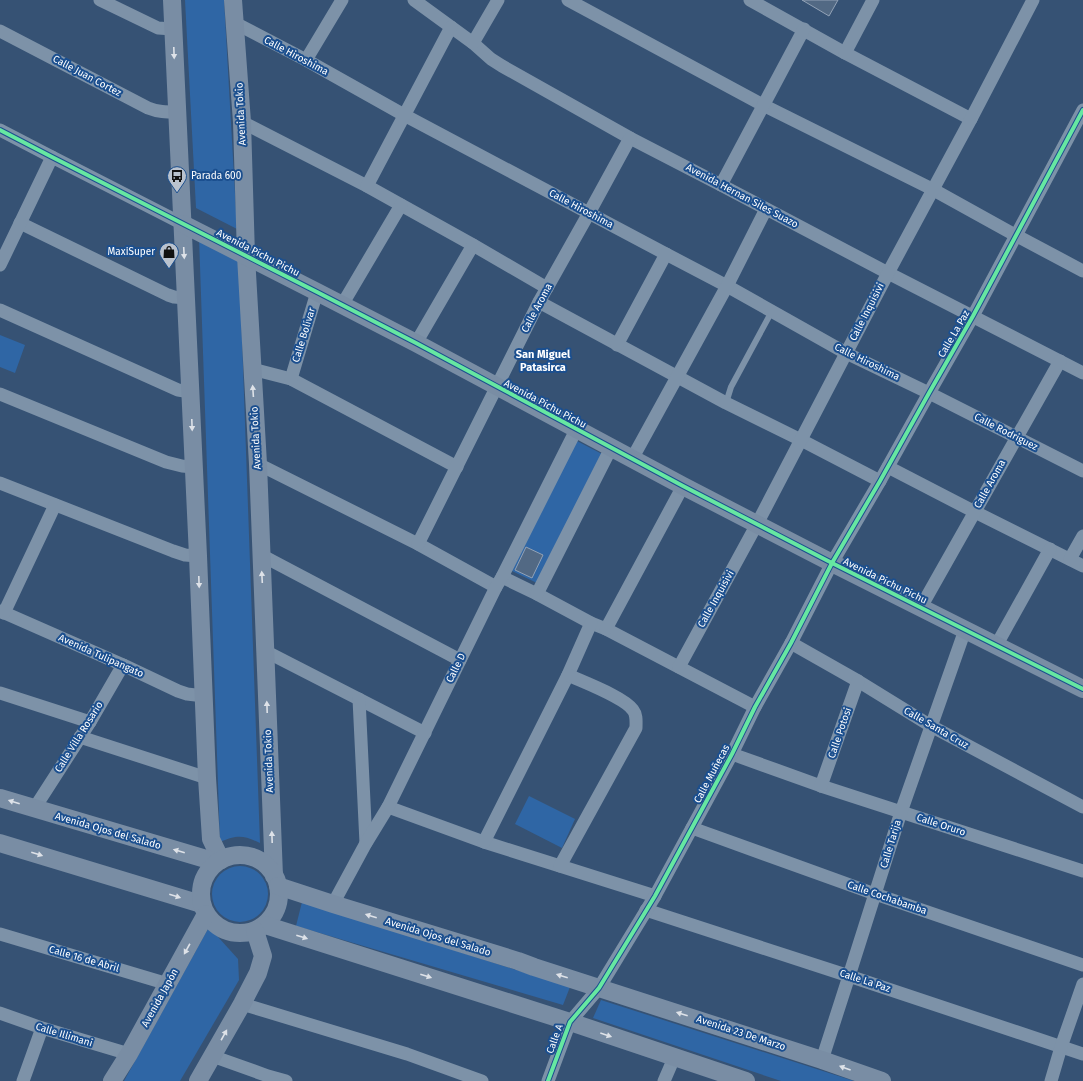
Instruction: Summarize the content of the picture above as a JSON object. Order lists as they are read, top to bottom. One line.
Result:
{"streets":{"street":["Calle Hiroshima","Calle Juan Cortez","Avenida Tokio","Avenida Hernan Siles Suazo","Avenida Pichu Pichu","Calle Aroma","Calle Inquisivi","Calle La Paz","Calle Bolívar","Calle Rodriguez","Avenida Tulipangato","Calle D","Calle Santa Cruz","Calle Potosi","Calle Villa Rosario","Calle Muñecas","Calle Oruro","Avenida Ojos del Salado","Calle Tarija","Calle Cochabamba","Calle 16 de Abril","Avenida Japón","Avenida 23 De Marzo","Calle Illimani","Calle A"]},"crossings":[["Calle Hiroshima","Avenida Tokio"],["Calle Hiroshima","Calle Aroma"],["Calle Hiroshima","Calle Inquisivi"],["Calle Hiroshima","Calle La Paz"],["Calle Hiroshima","Calle Rodriguez"],["Avenida Tokio","Avenida Pichu Pichu"],["Avenida Tokio","Avenida Ojos del Salado"],["Avenida Tokio","Avenida Japón"],["Avenida Hernan Siles Suazo","Calle Aroma"],["Avenida Hernan Siles Suazo","Calle Inquisivi"],["Avenida Hernan Siles Suazo","Calle La Paz"],["Avenida Pichu Pichu","Calle Aroma"],["Avenida Pichu Pichu","Calle Inquisivi"],["Avenida Pichu Pichu","Calle La Paz"],["Avenida Pichu Pichu","Calle Bolívar"],["Avenida Pichu Pichu","Calle D"],["Avenida Pichu Pichu","Calle Muñecas"],["Avenida Pichu Pichu","Calle Tarija"],["Calle Aroma","Calle Rodriguez"],["Calle La Paz","Calle Rodriguez"],["Calle La Paz","Calle Muñecas"],["Calle La Paz","Calle Tarija"],["Avenida Tulipangato","Calle Villa Rosario"],["Calle D","Avenida Ojos del Salado"],["Calle Santa Cruz","Calle Potosi"],["Calle Santa Cruz","Calle Muñecas"],["Calle Santa Cruz","Calle Tarija"],["Calle Potosi","Calle Oruro"],["Calle Villa Rosario","Avenida Ojos del Salado"],["Calle Muñecas","Calle Oruro"],["Calle Muñecas","Avenida Ojos del Salado"],["Calle Muñecas","Calle Cochabamba"],["Calle Muñecas","Avenida 23 De Marzo"],["Calle Muñecas","Calle A"],["Calle Oruro","Calle Tarija"],["Avenida Ojos del Salado","Avenida Japón"],["Avenida Ojos del Salado","Avenida 23 De Marzo"],["Avenida Ojos del Salado","Calle A"],["Calle Tarija","Calle Cochabamba"],["Calle Tarija","Avenida 23 De Marzo"],["Calle 16 de Abril","Avenida Japón"],["Avenida Japón","Calle Illimani"],["Avenida 23 De Marzo","Calle A"]],"districts":["San Miguel Patasirca"],"places":{"bus stop":["Parada 600"],"shop":["MaxiSuper"]}}
